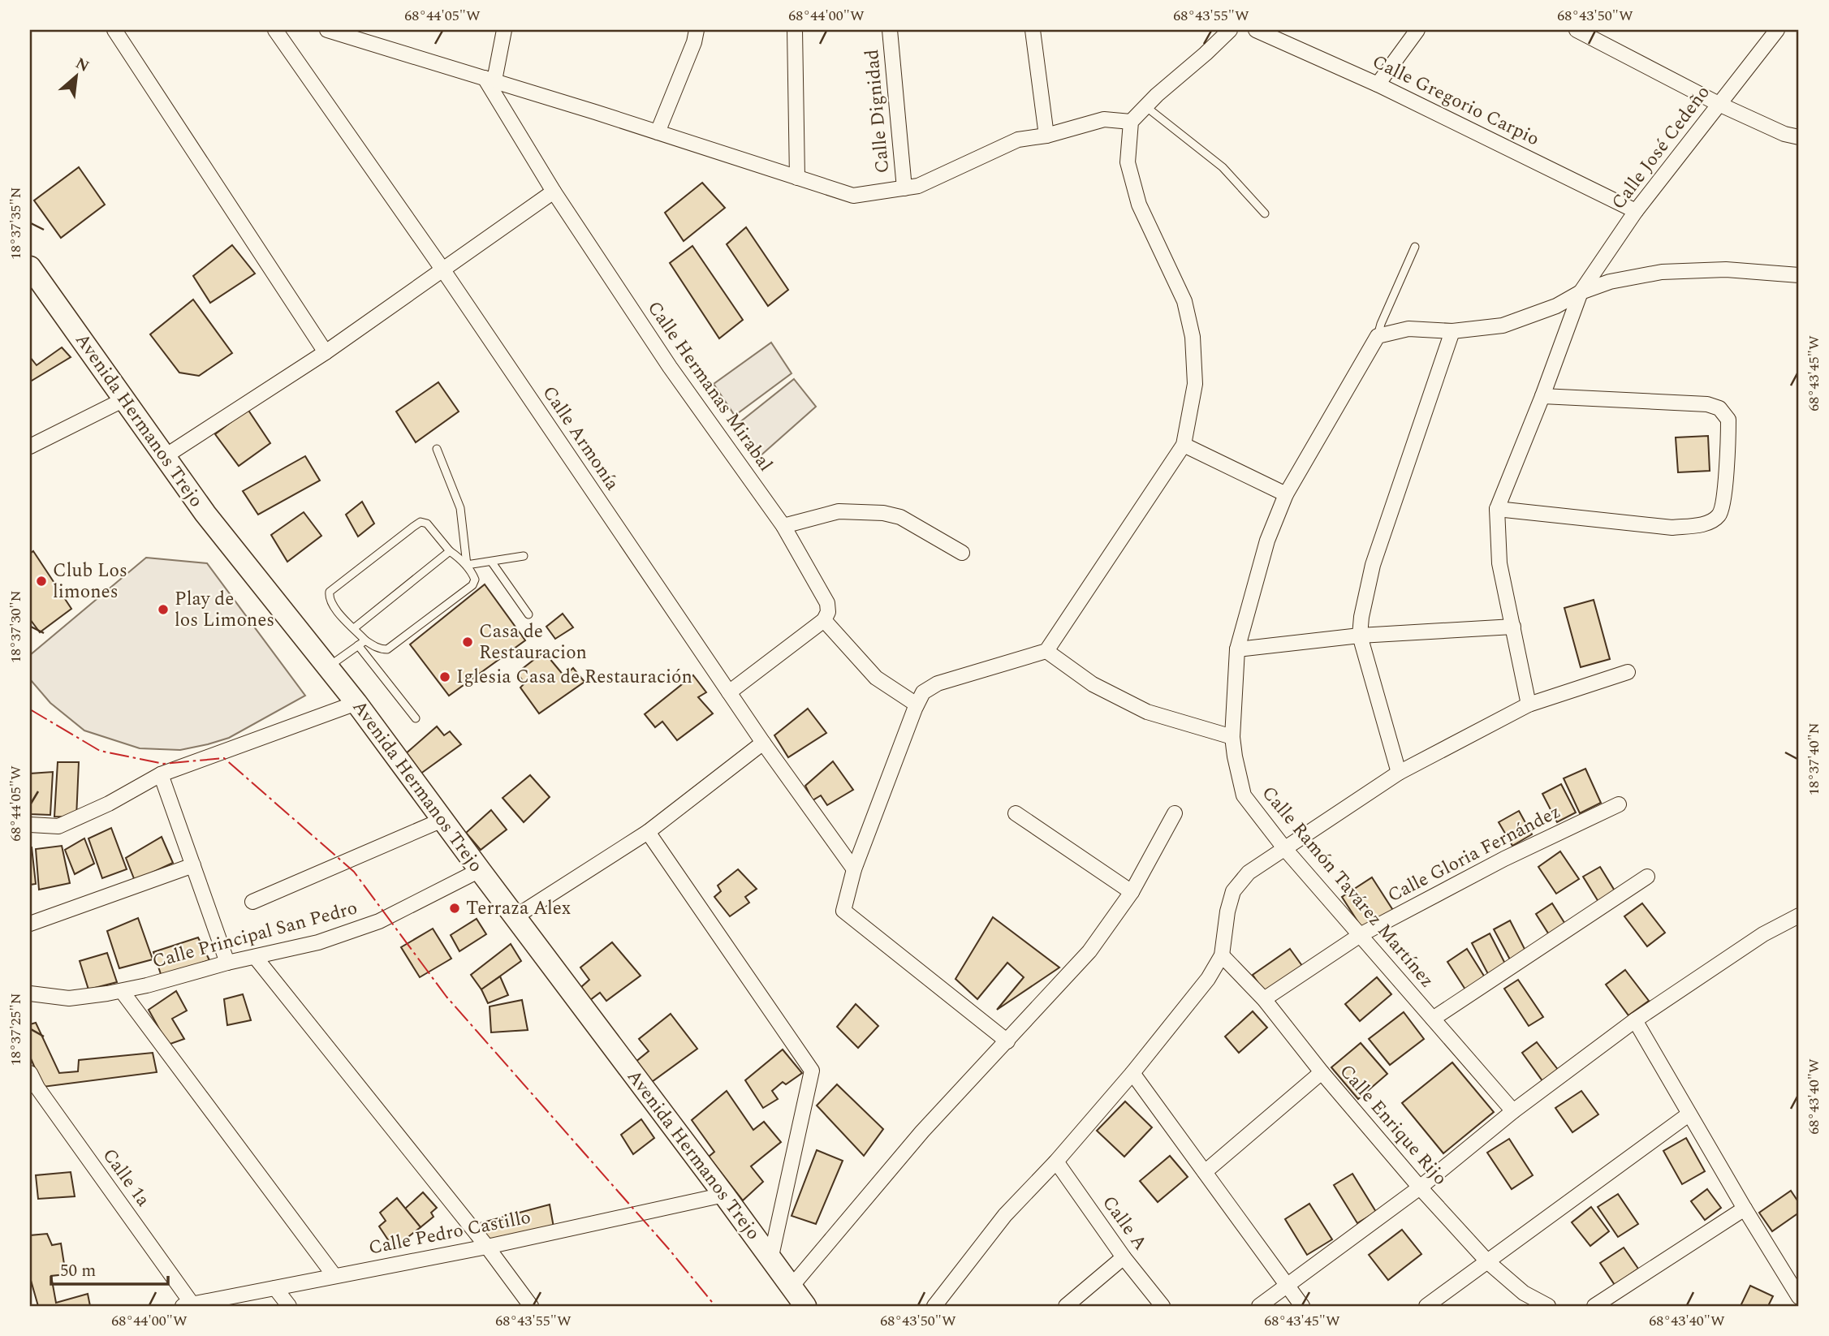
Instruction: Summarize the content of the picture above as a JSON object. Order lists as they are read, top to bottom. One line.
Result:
{"streets":{"main road":["Avenida Hermanos Trejo"],"street":["Calle Gregorio Carpio","Calle Dignidad","Calle José Cedeño","Calle Hermanas Mirabal","Calle Armonía","Calle Gloria Fernández","Calle Ramón Tavárez Martínez","Calle Principal San Pedro","Calle Enrique Rijo","Calle 1a","Calle A","Calle Pedro Castillo"]},"crossings":[["Calle Gregorio Carpio","Calle José Cedeño"],["Avenida Hermanos Trejo","Calle Principal San Pedro"],["Avenida Hermanos Trejo","Calle Pedro Castillo"],["Calle Gloria Fernández","Calle Ramón Tavárez Martínez"],["Calle Gloria Fernández","Calle Enrique Rijo"],["Calle 1a","Calle Pedro Castillo"]],"places":["Club Los limones","Play de los Limones","Casa de Restauracion","Iglesia Casa de Restauración","Terraza Alex"],"scale_bar":"50 m","north":"top right","coordinates":["68°44'05\"W","68°44'00\"W","68°43'55\"W","68°43'50\"W","18°37'35\"N","68°43'45\"W","18°37'30\"N","18°37'40\"N","18°37'25\"N","68°43'40\"W"]}
